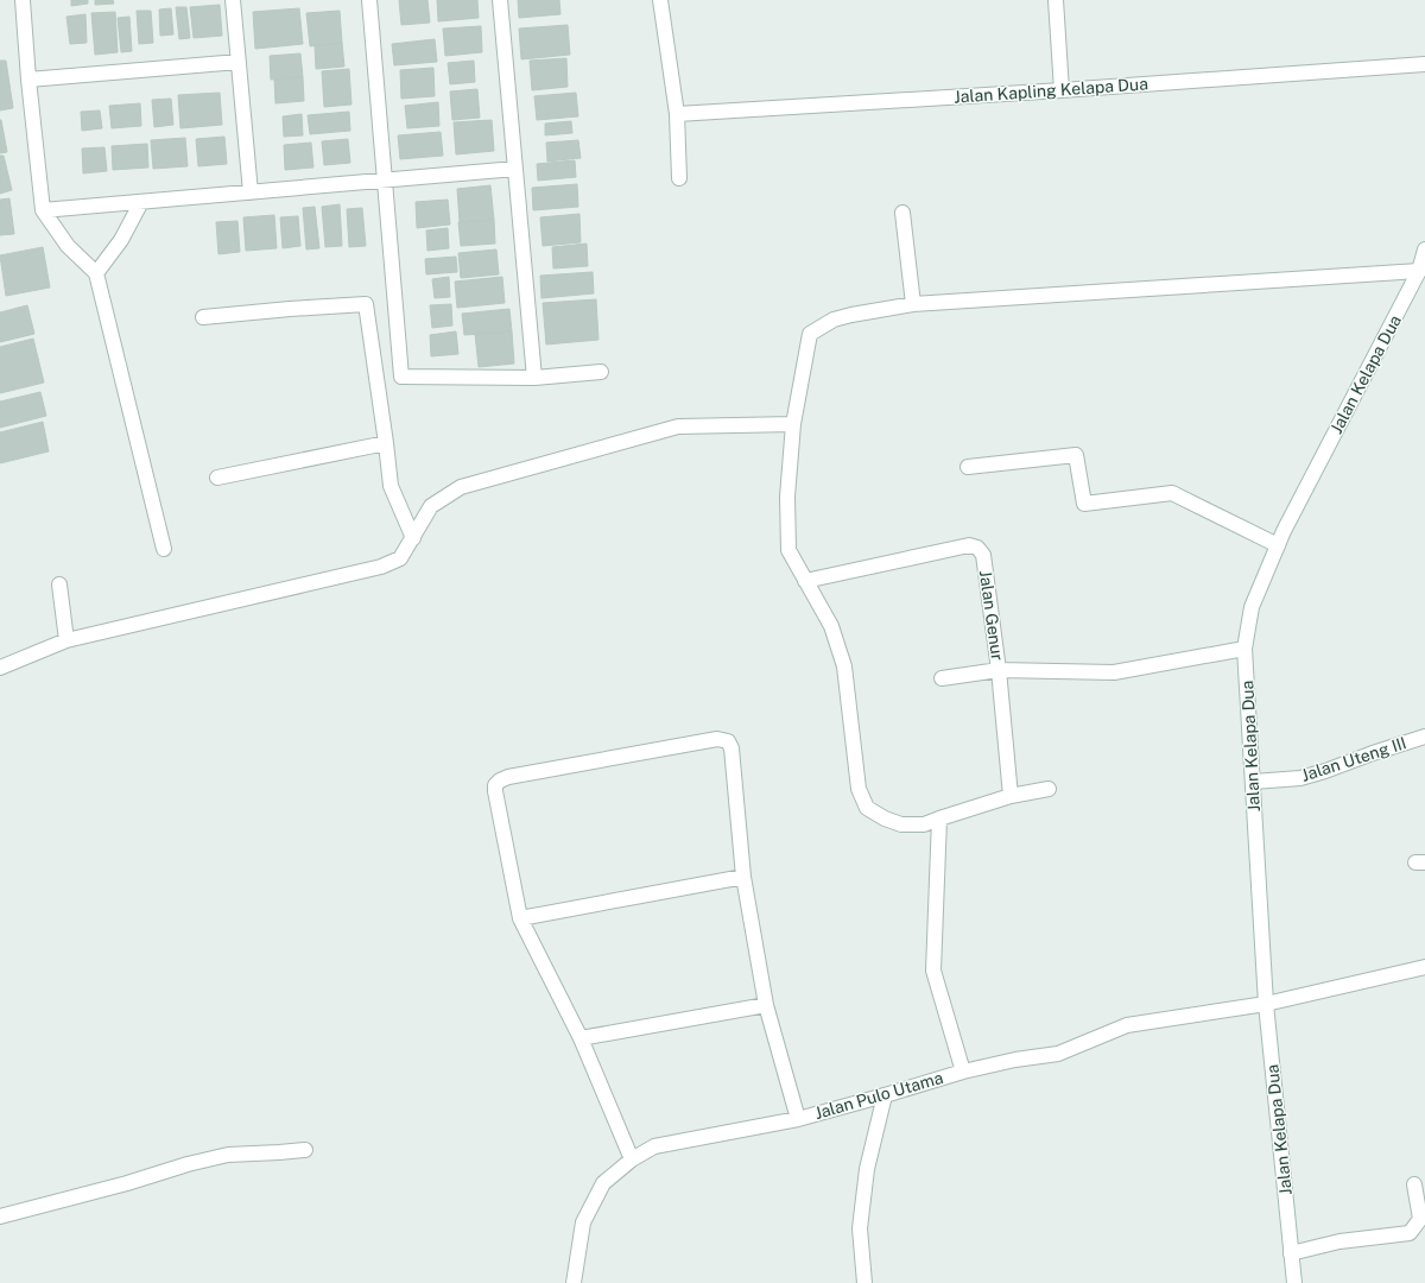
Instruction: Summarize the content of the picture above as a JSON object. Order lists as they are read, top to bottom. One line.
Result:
{"streets":{"street":["Jalan Kapling Kelapa Dua","Jalan Kelapa Dua","Jalan Genur","Jalan Uteng III","Jalan Pulo Utama"]},"crossings":[["Jalan Kelapa Dua","Jalan Genur"],["Jalan Kelapa Dua","Jalan Uteng III"],["Jalan Kelapa Dua","Jalan Pulo Utama"]]}
